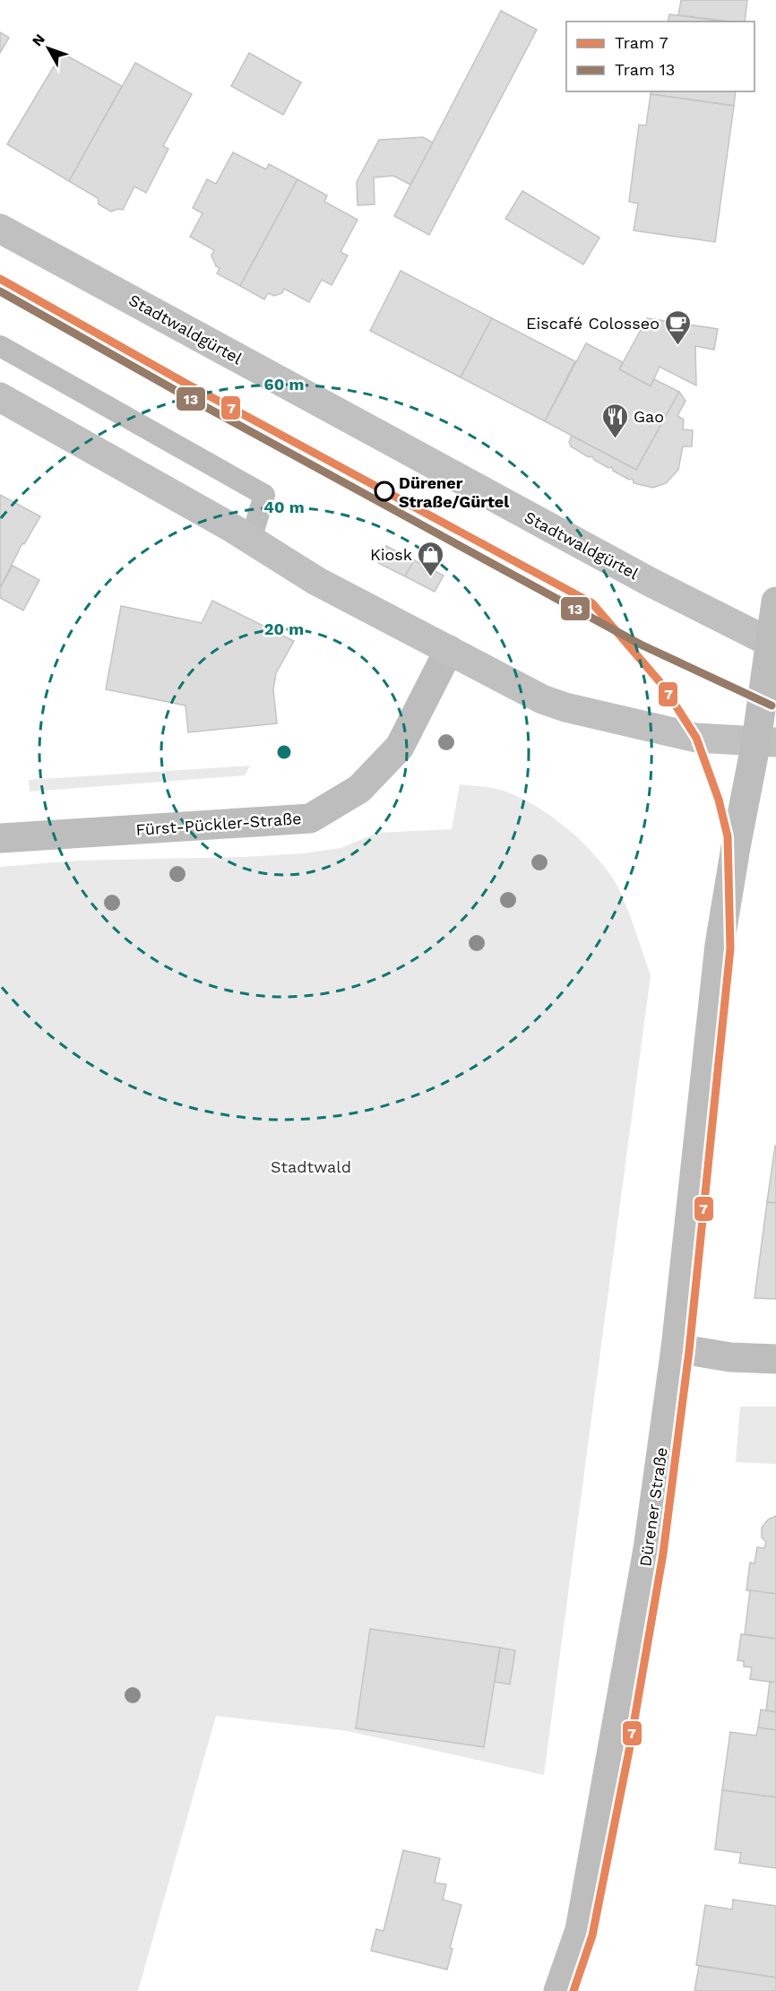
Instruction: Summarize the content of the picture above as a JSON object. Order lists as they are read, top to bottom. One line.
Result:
{"streets":{"main road":["Stadtwaldgürtel","Fürst-Pückler-Straße","Dürener Straße"]},"crossings":[["Stadtwaldgürtel","Dürener Straße"]],"parks":["Stadtwald"],"places":{"cafe":["Eiscafé Colosseo"],"restaurant":["Gao"],"other":["Dürener Straße/Gürtel"],"shop":["Kiosk"]},"lines":["tram line 7","tram line 13"],"legend":["Tram 7","Tram 13"],"north":"top left","rings":["60 m","40 m","20 m"]}
